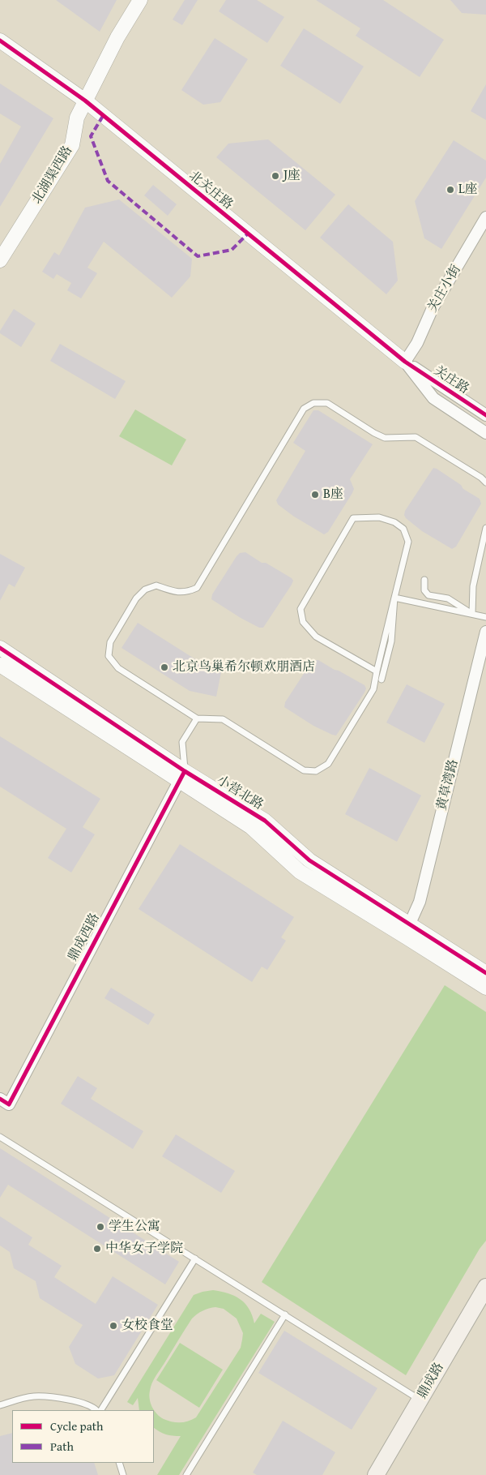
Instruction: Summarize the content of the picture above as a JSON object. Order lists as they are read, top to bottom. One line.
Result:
{"streets":{"main road":["鼎成路"],"street":["北湖渠西路","北关庄路","关庄小街","关庄路","黄草湾路","小营北路","鼎成西路"]},"crossings":[["北湖渠西路","北关庄路"],["北关庄路","关庄小街"],["北关庄路","关庄路"],["关庄小街","关庄路"],["黄草湾路","小营北路"],["小营北路","鼎成西路"]],"places":["J座","L座","B座","北京鸟巢希尔顿欢朋酒店","学生公寓","中华女子学院","女校食堂"],"legend":["Cycle path","Path"]}
